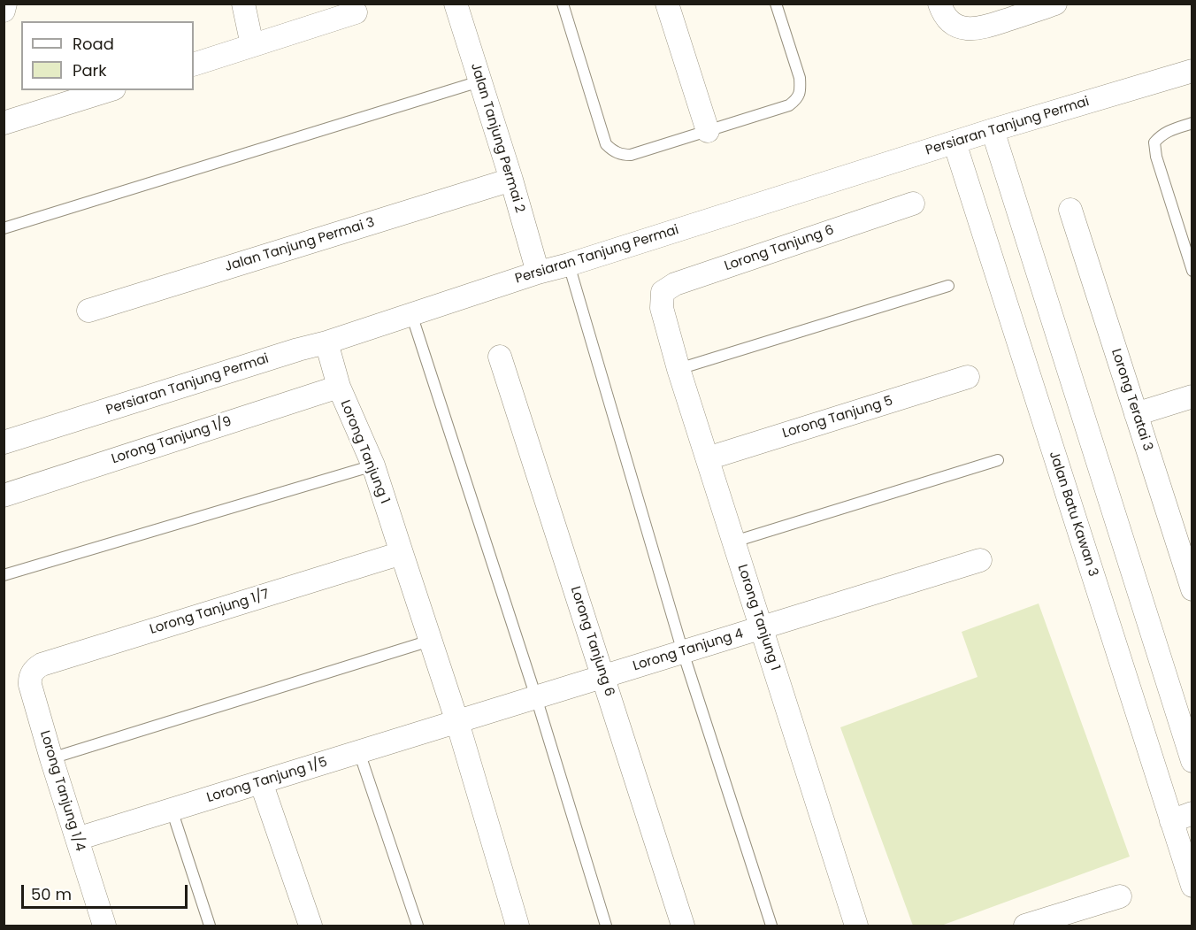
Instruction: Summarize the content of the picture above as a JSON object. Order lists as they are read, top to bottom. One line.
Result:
{"streets":{"street":["Persiaran Tanjung Permai","Jalan Tanjung Permai 2","Jalan Tanjung Permai 3","Lorong Tanjung 6","Lorong Teratai 3","Lorong Tanjung 5","Lorong Tanjung 1/9","Lorong Tanjung 1","Jalan Batu Kawan 3","Lorong Tanjung 1/7","Lorong Tanjung 4","Lorong Tanjung 1/5","Lorong Tanjung 1/4"]},"crossings":[["Persiaran Tanjung Permai","Jalan Tanjung Permai 2"],["Persiaran Tanjung Permai","Lorong Tanjung 1"],["Persiaran Tanjung Permai","Jalan Batu Kawan 3"],["Jalan Tanjung Permai 2","Jalan Tanjung Permai 3"],["Lorong Tanjung 6","Lorong Tanjung 1"],["Lorong Tanjung 6","Lorong Tanjung 4"],["Lorong Tanjung 5","Lorong Tanjung 1"],["Lorong Tanjung 1/9","Lorong Tanjung 1"],["Lorong Tanjung 1","Lorong Tanjung 1/7"],["Lorong Tanjung 1","Lorong Tanjung 4"],["Lorong Tanjung 1","Lorong Tanjung 1/5"],["Lorong Tanjung 1/7","Lorong Tanjung 1/4"],["Lorong Tanjung 4","Lorong Tanjung 1/5"],["Lorong Tanjung 1/5","Lorong Tanjung 1/4"]],"legend":["Road","Park"],"scale_bar":"50 m"}
